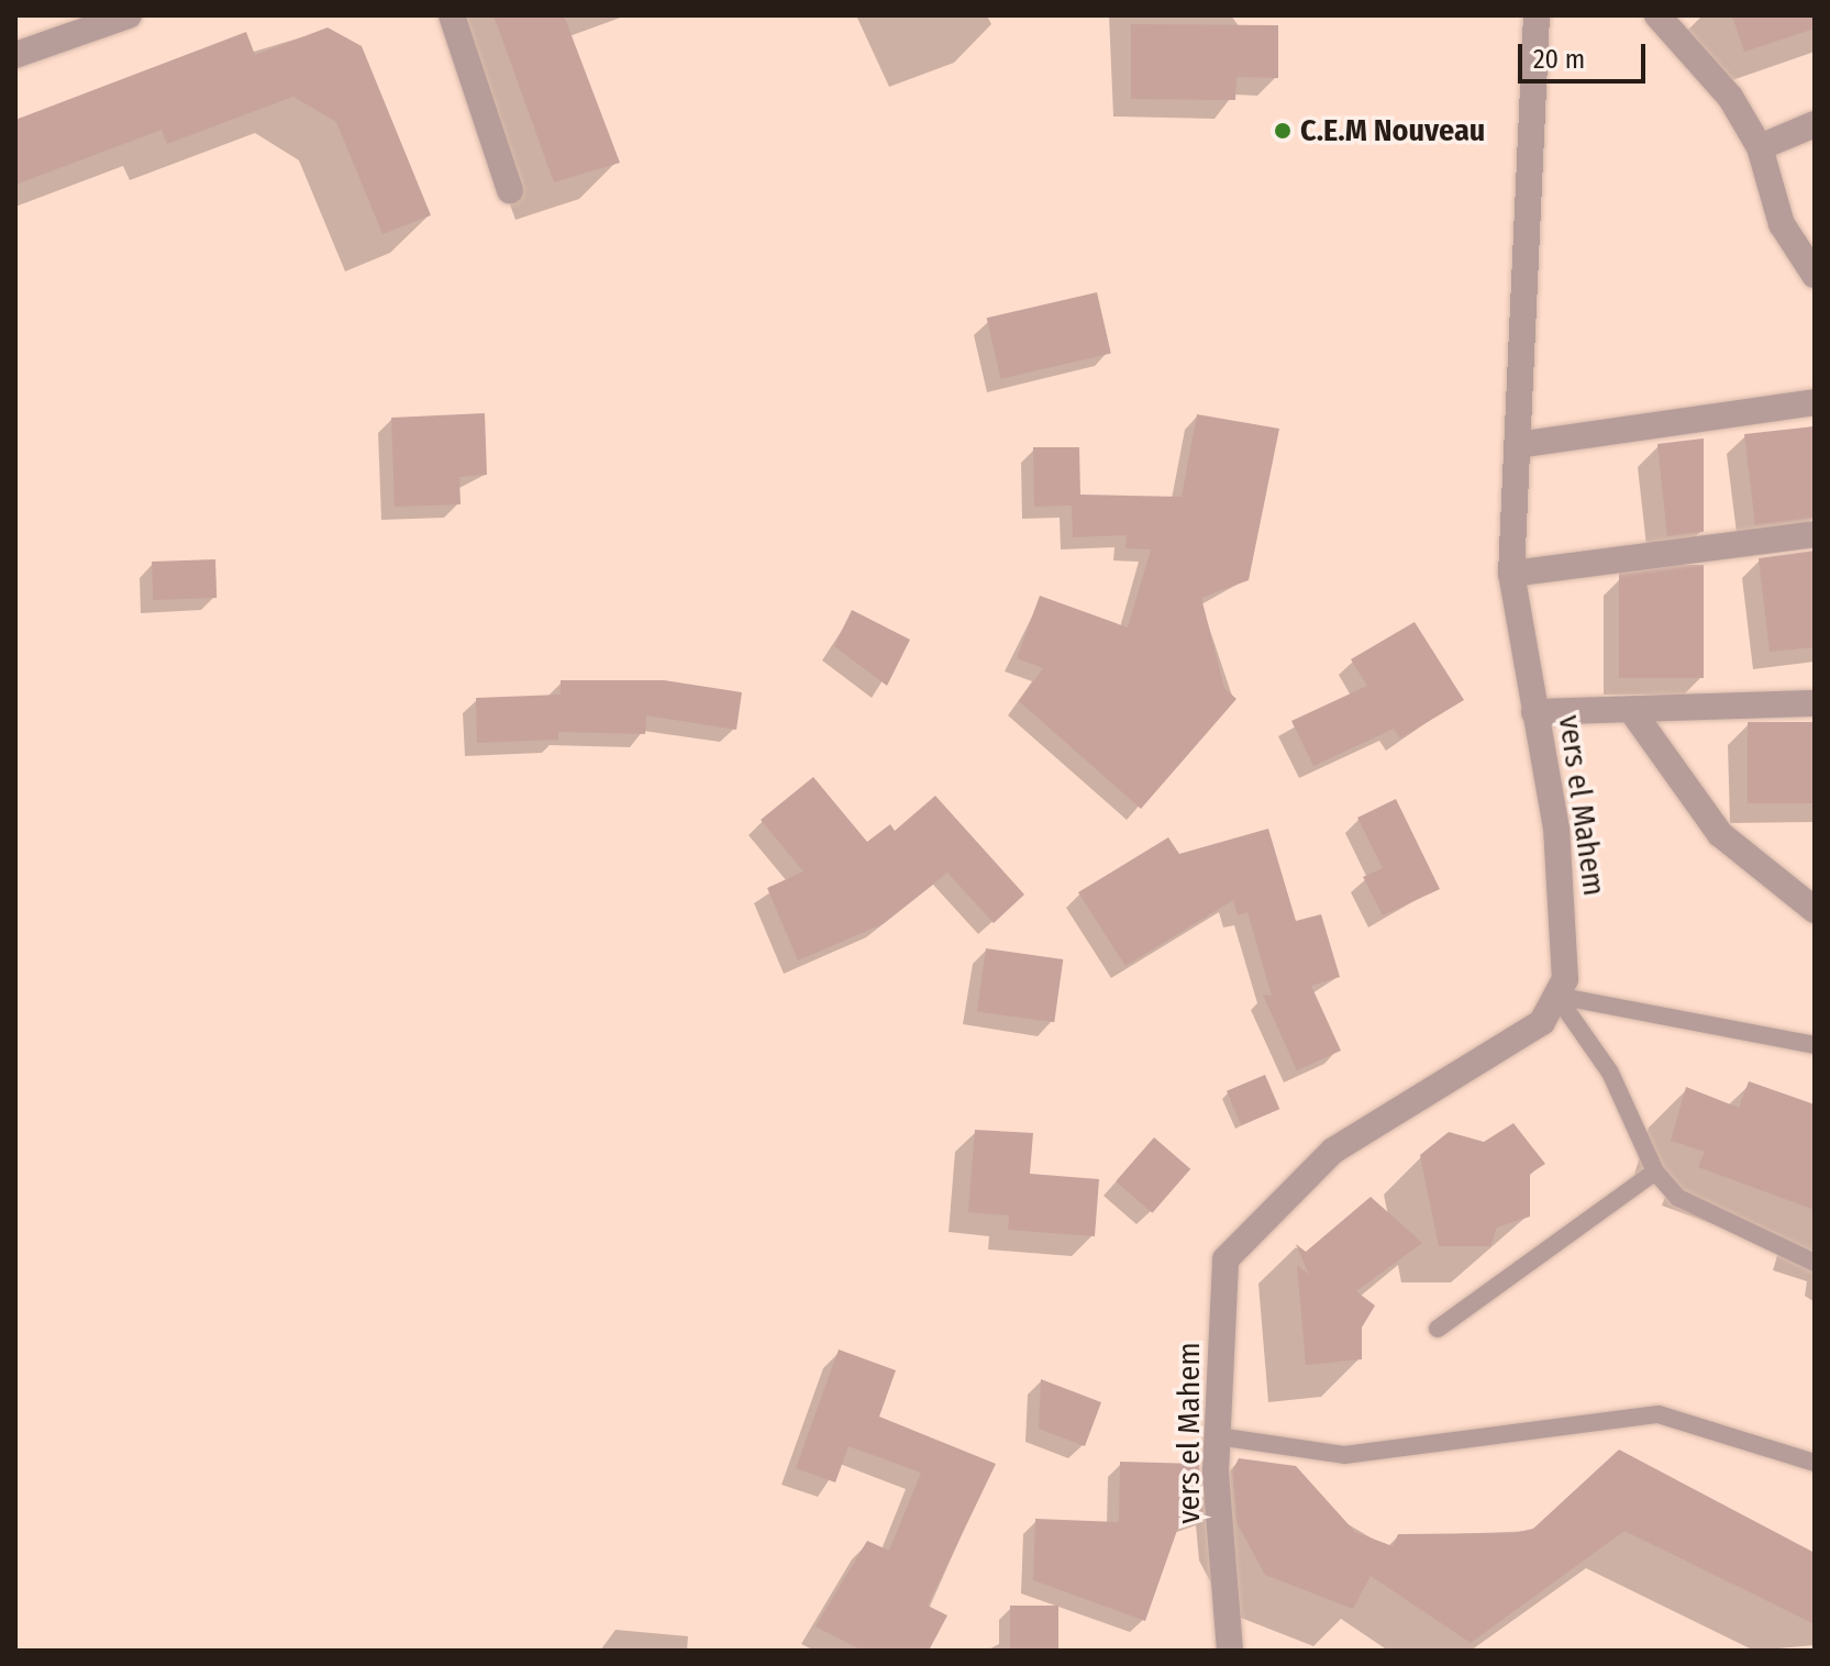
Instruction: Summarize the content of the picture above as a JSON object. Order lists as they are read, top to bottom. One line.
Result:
{"streets":{"street":["vers el Mahem"]},"places":["C.E.M Nouveau"],"scale_bar":"20 m"}
